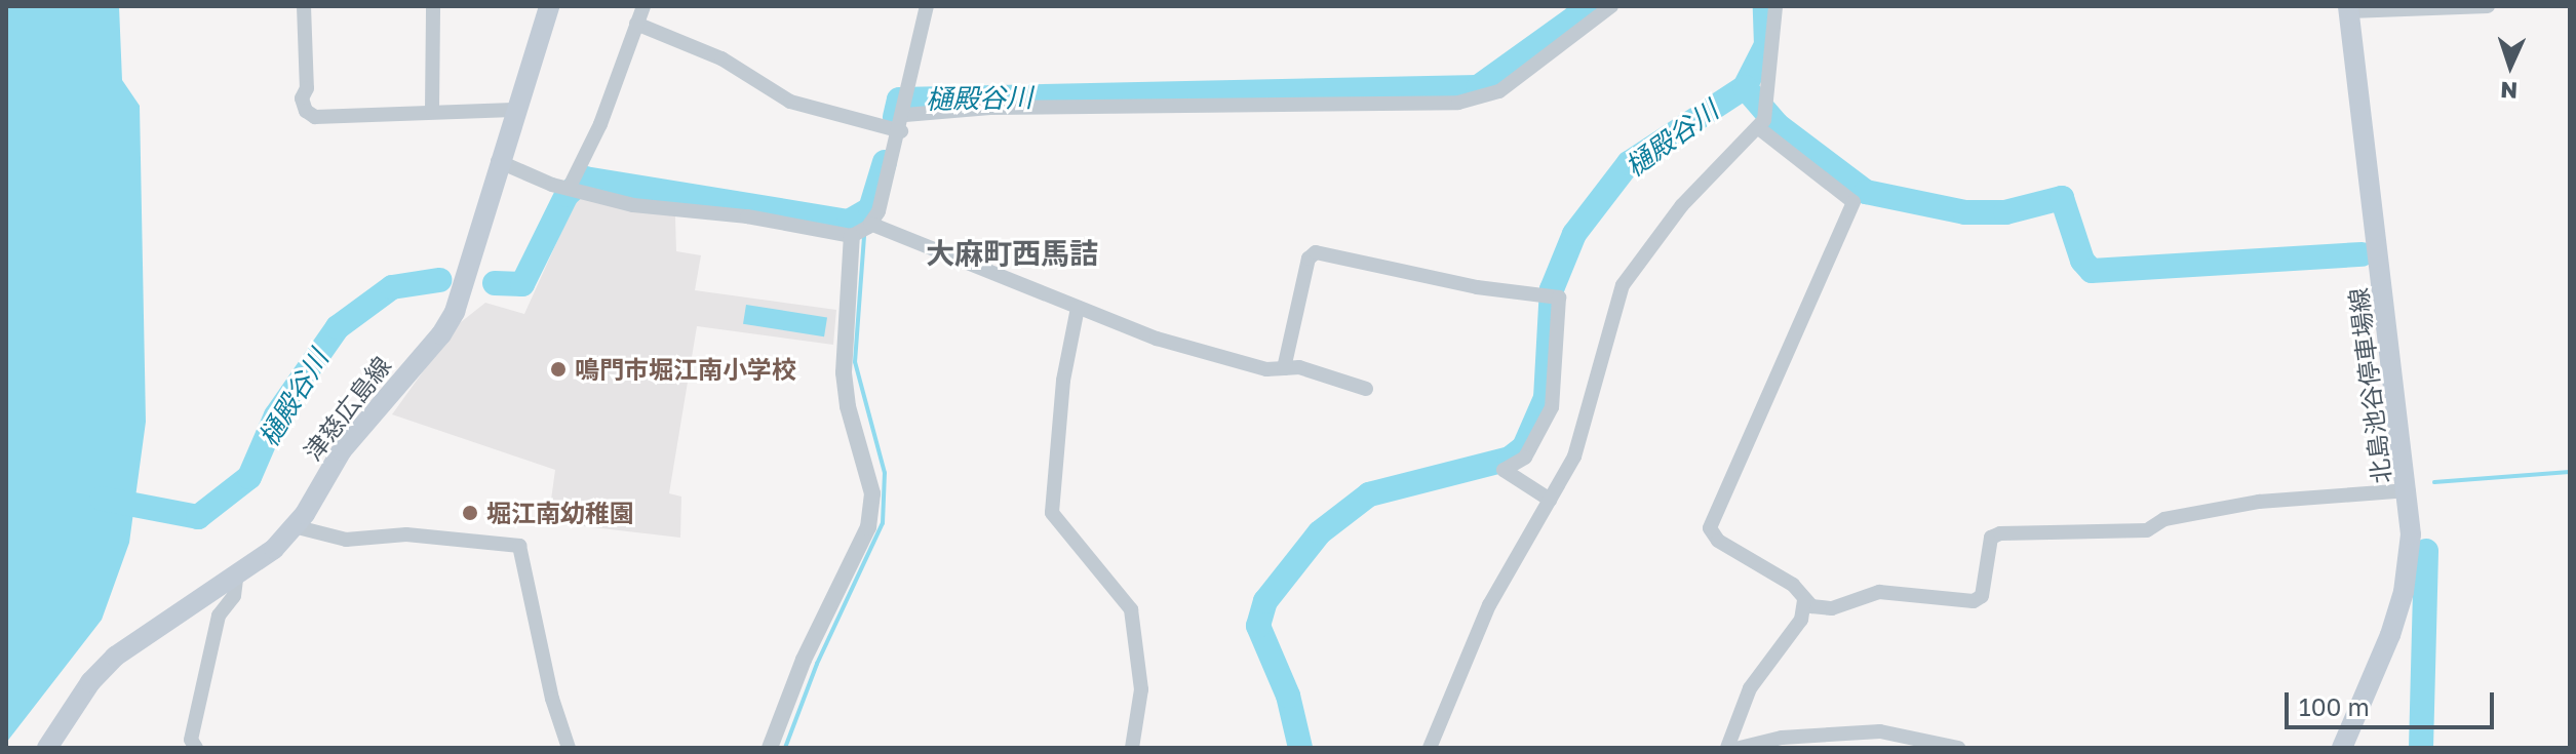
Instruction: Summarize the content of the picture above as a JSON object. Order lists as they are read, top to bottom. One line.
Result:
{"streets":{"main road":["北島池谷停車場線","津慈広島線"]},"districts":["大麻町西馬詰"],"water":["樋殿谷川"],"places":["鳴門市堀江南小学校","堀江南幼稚園"],"scale_bar":"100 m","north":"bottom"}
